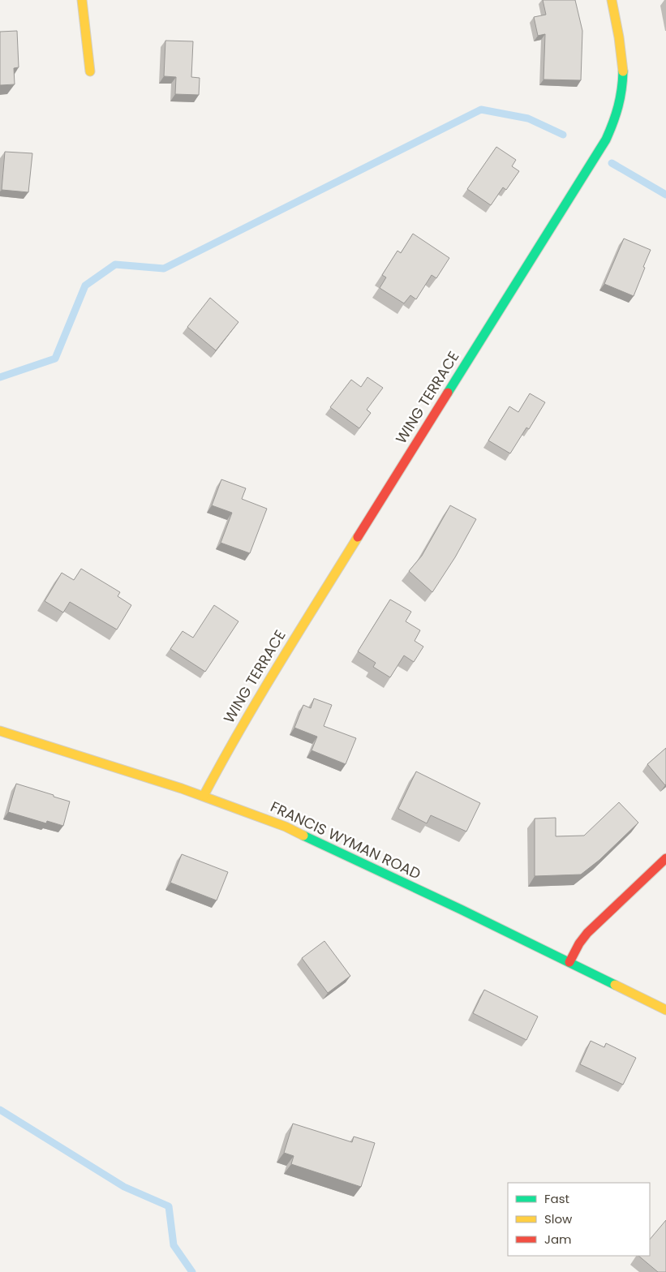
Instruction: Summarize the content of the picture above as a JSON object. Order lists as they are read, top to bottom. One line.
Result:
{"streets":{"street":["WING TERRACE","FRANCIS WYMAN ROAD"]},"crossings":[["WING TERRACE","FRANCIS WYMAN ROAD"]],"legend":["Fast","Slow","Jam"]}
